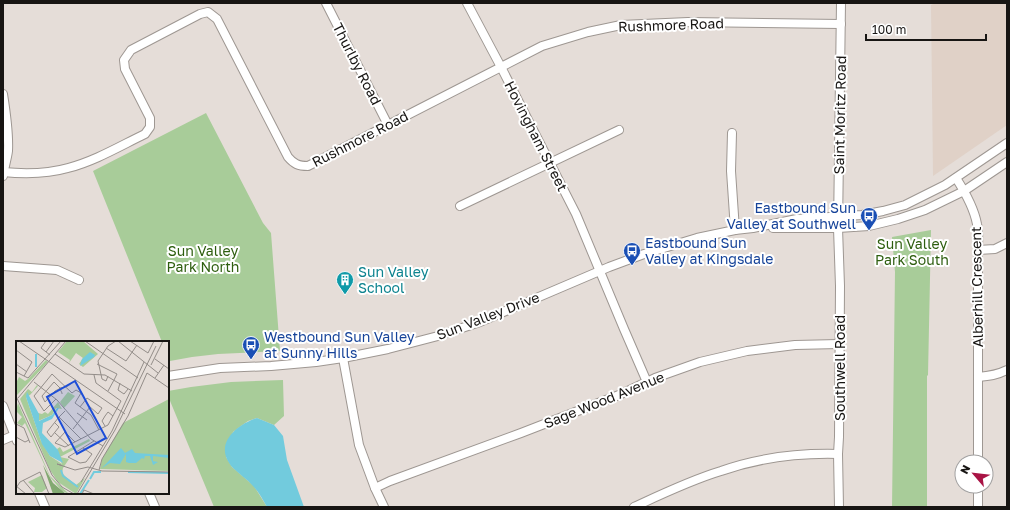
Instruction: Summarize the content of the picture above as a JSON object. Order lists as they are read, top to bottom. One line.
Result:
{"streets":{"street":["Rushmore Road","Thurlby Road","Saint Moritz Road","Hovingham Street","Alberhill Crescent","Sun Valley Drive","Southwell Road","Sage Wood Avenue"]},"crossings":[["Rushmore Road","Thurlby Road"],["Rushmore Road","Saint Moritz Road"],["Rushmore Road","Hovingham Street"],["Saint Moritz Road","Sun Valley Drive"],["Saint Moritz Road","Southwell Road"],["Hovingham Street","Sun Valley Drive"],["Hovingham Street","Sage Wood Avenue"],["Alberhill Crescent","Sun Valley Drive"],["Sun Valley Drive","Southwell Road"],["Southwell Road","Sage Wood Avenue"]],"parks":["Sun Valley Park South","Sun Valley Park North"],"places":{"bus stop":["Eastbound Sun Valley at Southwell","Eastbound Sun Valley at Kingsdale","Westbound Sun Valley at Sunny Hills"],"building":["Sun Valley School"]},"scale_bar":"100 m","north":"top left"}
